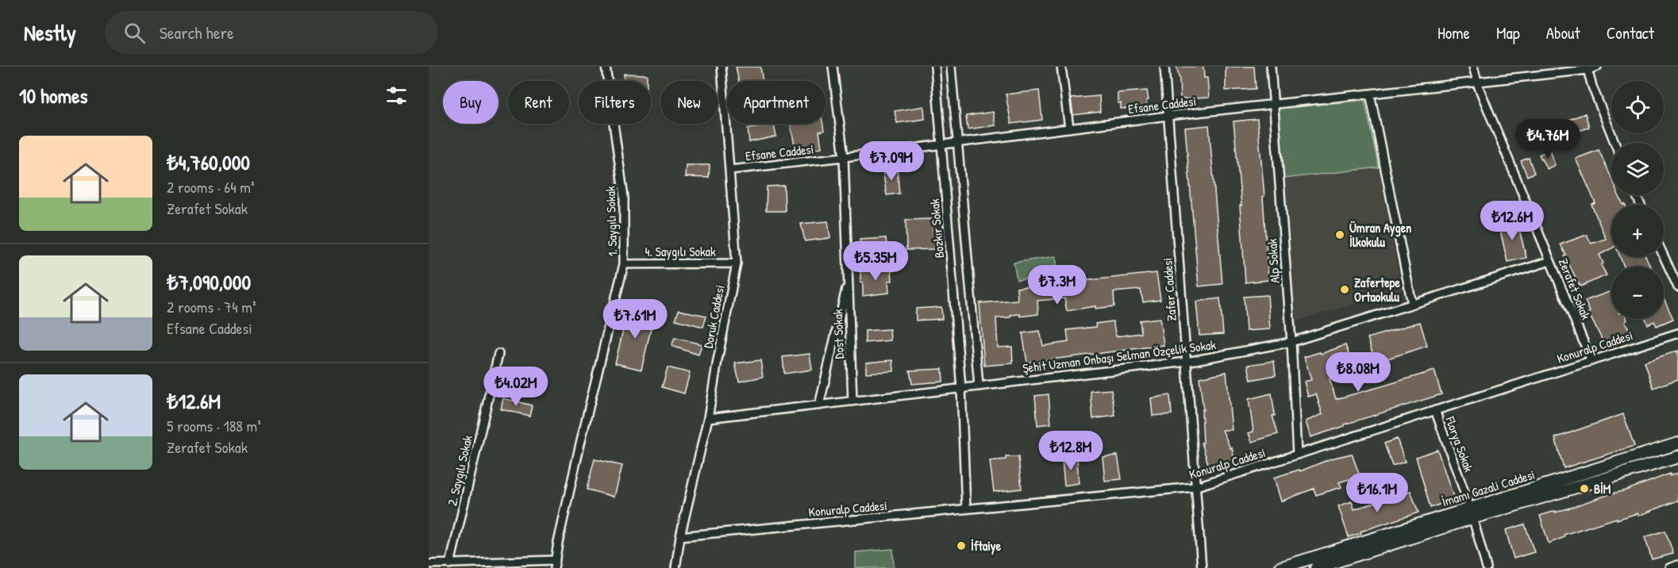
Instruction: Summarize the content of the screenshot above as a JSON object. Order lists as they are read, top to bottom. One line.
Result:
{"streets":{"main road":["İmamı Gazali Caddesi"],"street":["Efsane Caddesi","1. Saygılı Sokak","Bozkır Sokak","4. Saygılı Sokak","Alp Sokak","Zerafet Sokak","Zafer Caddesi","Doruk Caddesi","Dost Sokak","Konuralp Caddesi","Şehit Uzman Onbaşı Selman Özçelik Sokak","Florya Sokak","2. Saygılı Sokak"]},"crossings":[["Efsane Caddesi","Bozkır Sokak"],["Efsane Caddesi","Alp Sokak"],["Efsane Caddesi","Zerafet Sokak"],["Efsane Caddesi","Zafer Caddesi"],["Efsane Caddesi","Doruk Caddesi"],["Efsane Caddesi","Dost Sokak"],["1. Saygılı Sokak","4. Saygılı Sokak"],["Bozkır Sokak","Konuralp Caddesi"],["Bozkır Sokak","Şehit Uzman Onbaşı Selman Özçelik Sokak"],["4. Saygılı Sokak","Doruk Caddesi"],["Alp Sokak","Konuralp Caddesi"],["Alp Sokak","Şehit Uzman Onbaşı Selman Özçelik Sokak"],["Zerafet Sokak","Konuralp Caddesi"],["Zerafet Sokak","Şehit Uzman Onbaşı Selman Özçelik Sokak"],["Zafer Caddesi","Konuralp Caddesi"],["Zafer Caddesi","Şehit Uzman Onbaşı Selman Özçelik Sokak"],["Doruk Caddesi","Konuralp Caddesi"],["Doruk Caddesi","Şehit Uzman Onbaşı Selman Özçelik Sokak"],["Dost Sokak","Şehit Uzman Onbaşı Selman Özçelik Sokak"],["Konuralp Caddesi","Florya Sokak"],["Florya Sokak","İmamı Gazali Caddesi"]],"places":["Ümran Aygen İlkokulu","Zafertepe Ortaokulu","BİM","İftaiye"],"page":{"header":"Nestly","search":"Search here","nav":["Home","Map","About","Contact"],"heading":"10 homes","map_buttons":["+","−"],"chip":["Buy","Rent","Filters","New","Apartment"],"price":["₺4.76M","₺7.09M","₺12.6M","₺5.35M","₺7.3M","₺7.61M","₺8.08M","₺4.02M","₺12.8M","₺16.1M"],"list":[{"name":"₺4,760,000","note":"2 rooms · 64 m² · Zerafet Sokak"},{"name":"₺7,090,000","note":"2 rooms · 74 m² · Efsane Caddesi"},{"name":"₺12.6M","note":"5 rooms · 188 m² · Zerafet Sokak"}]}}
